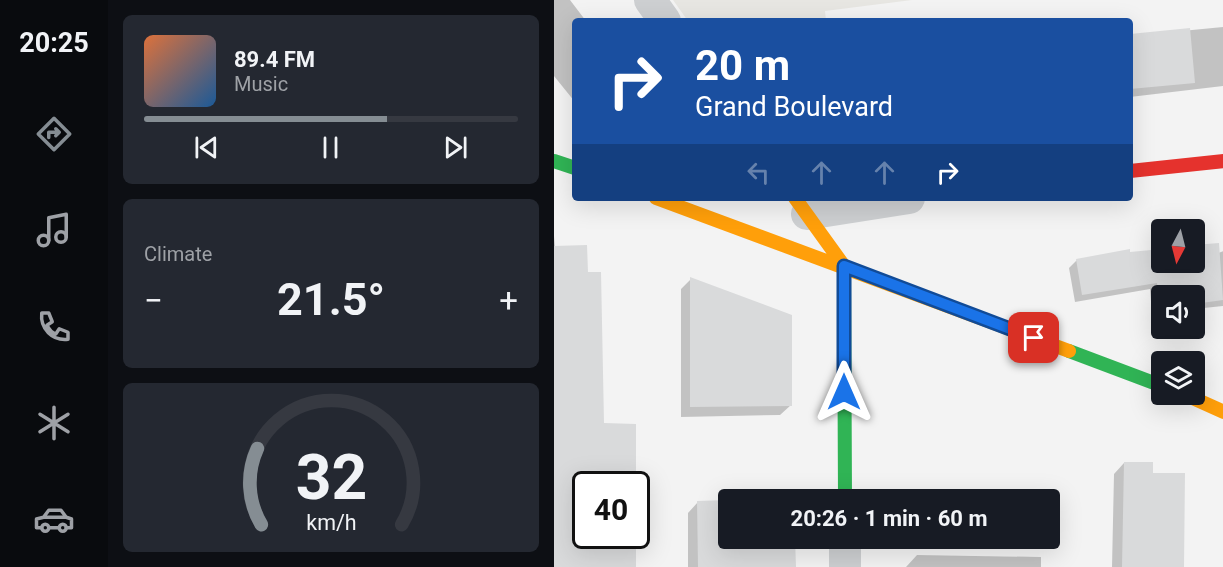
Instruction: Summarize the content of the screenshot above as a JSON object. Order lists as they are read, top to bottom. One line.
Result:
{"north":"bottom","page":{"tabs":"20:25","turn":["20 m","Grand Boulevard"],"song":["89.4 FM","Music"],"tile":"Climate","heat":["−","21.5°","+"],"limit":"40","trip":"20:26 · 1 min · 60 m","gauge":["32","km/h"]}}
